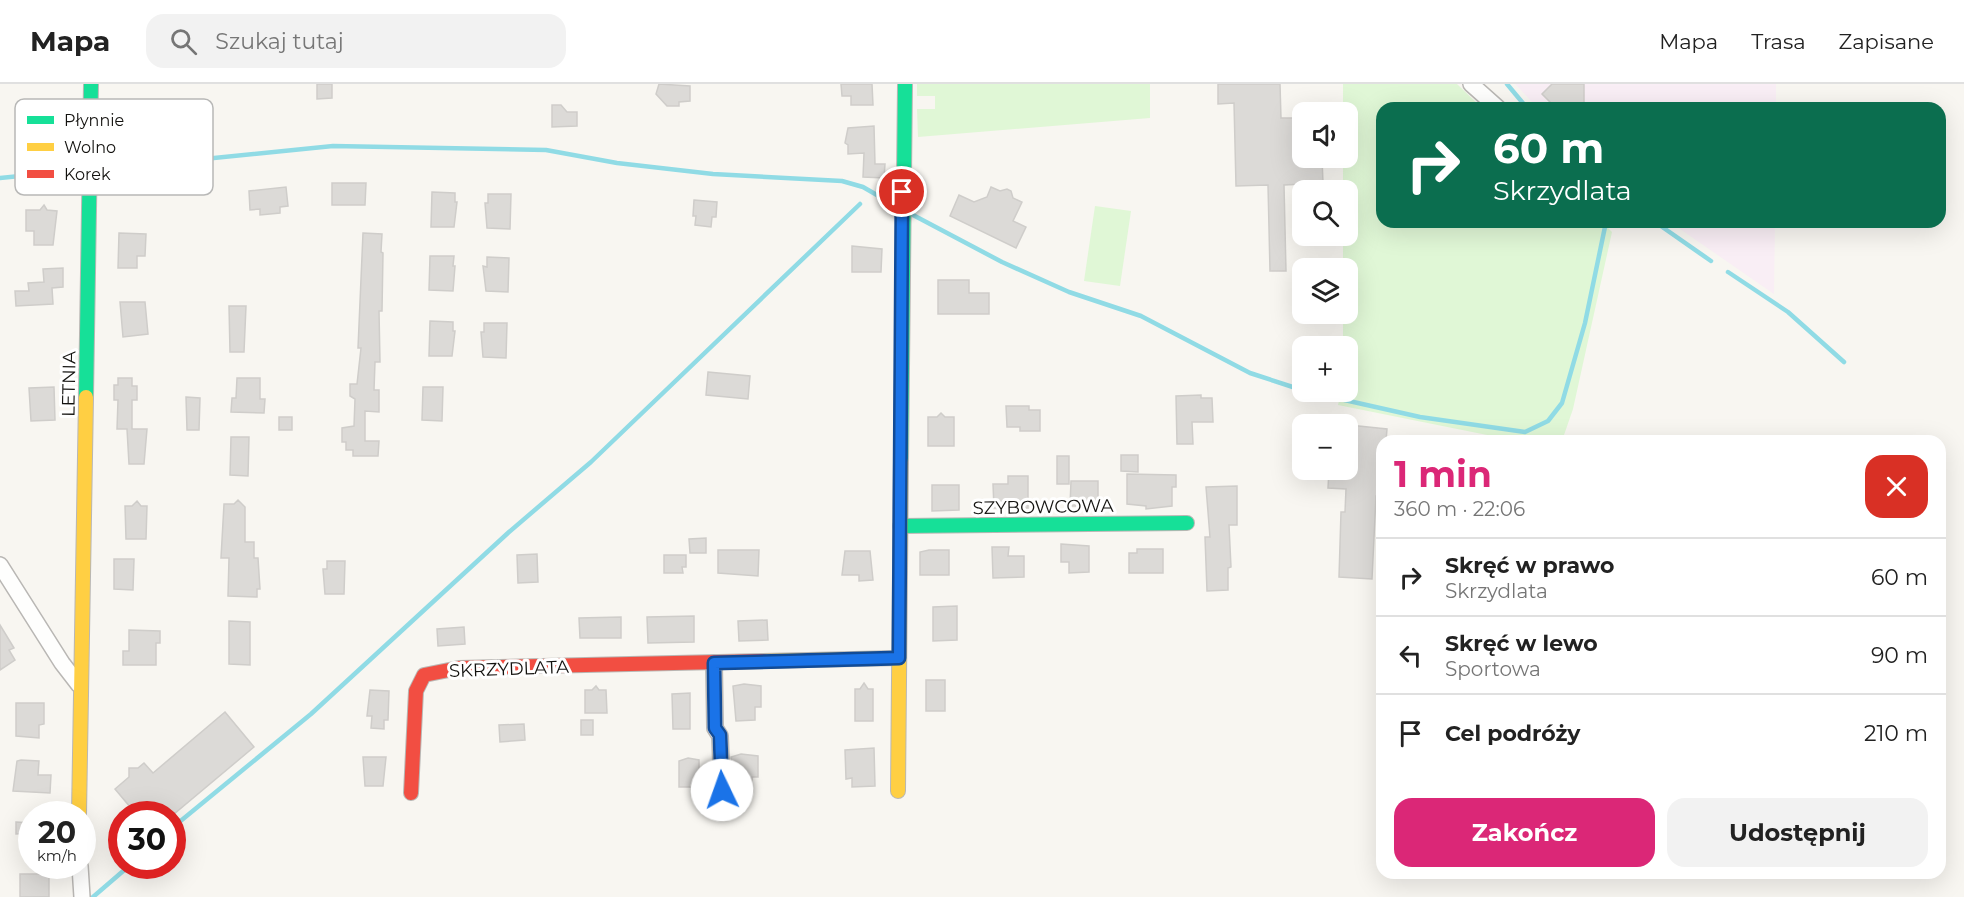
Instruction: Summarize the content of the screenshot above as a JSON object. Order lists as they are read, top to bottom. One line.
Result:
{"streets":{"street":["LETNIA","SZYBOWCOWA","SKRZYDLATA"]},"legend":["Płynnie","Wolno","Korek"],"page":{"header":"Mapa","search":"Szukaj tutaj","nav":["Mapa","Trasa","Zapisane"],"map_buttons":["+","−"],"turn":["60 m","Skrzydlata"],"heading":["1 min","360 m · 22:06"],"list":[{"name":"Skręć w prawo","note":"Skrzydlata","value":"60 m"},{"name":"Skręć w lewo","note":"Sportowa","value":"90 m"},{"name":"Cel podróży","value":"210 m"}],"buttons":["Zakończ","Udostępnij"],"speed":"20 km/h","limit":"30"}}
